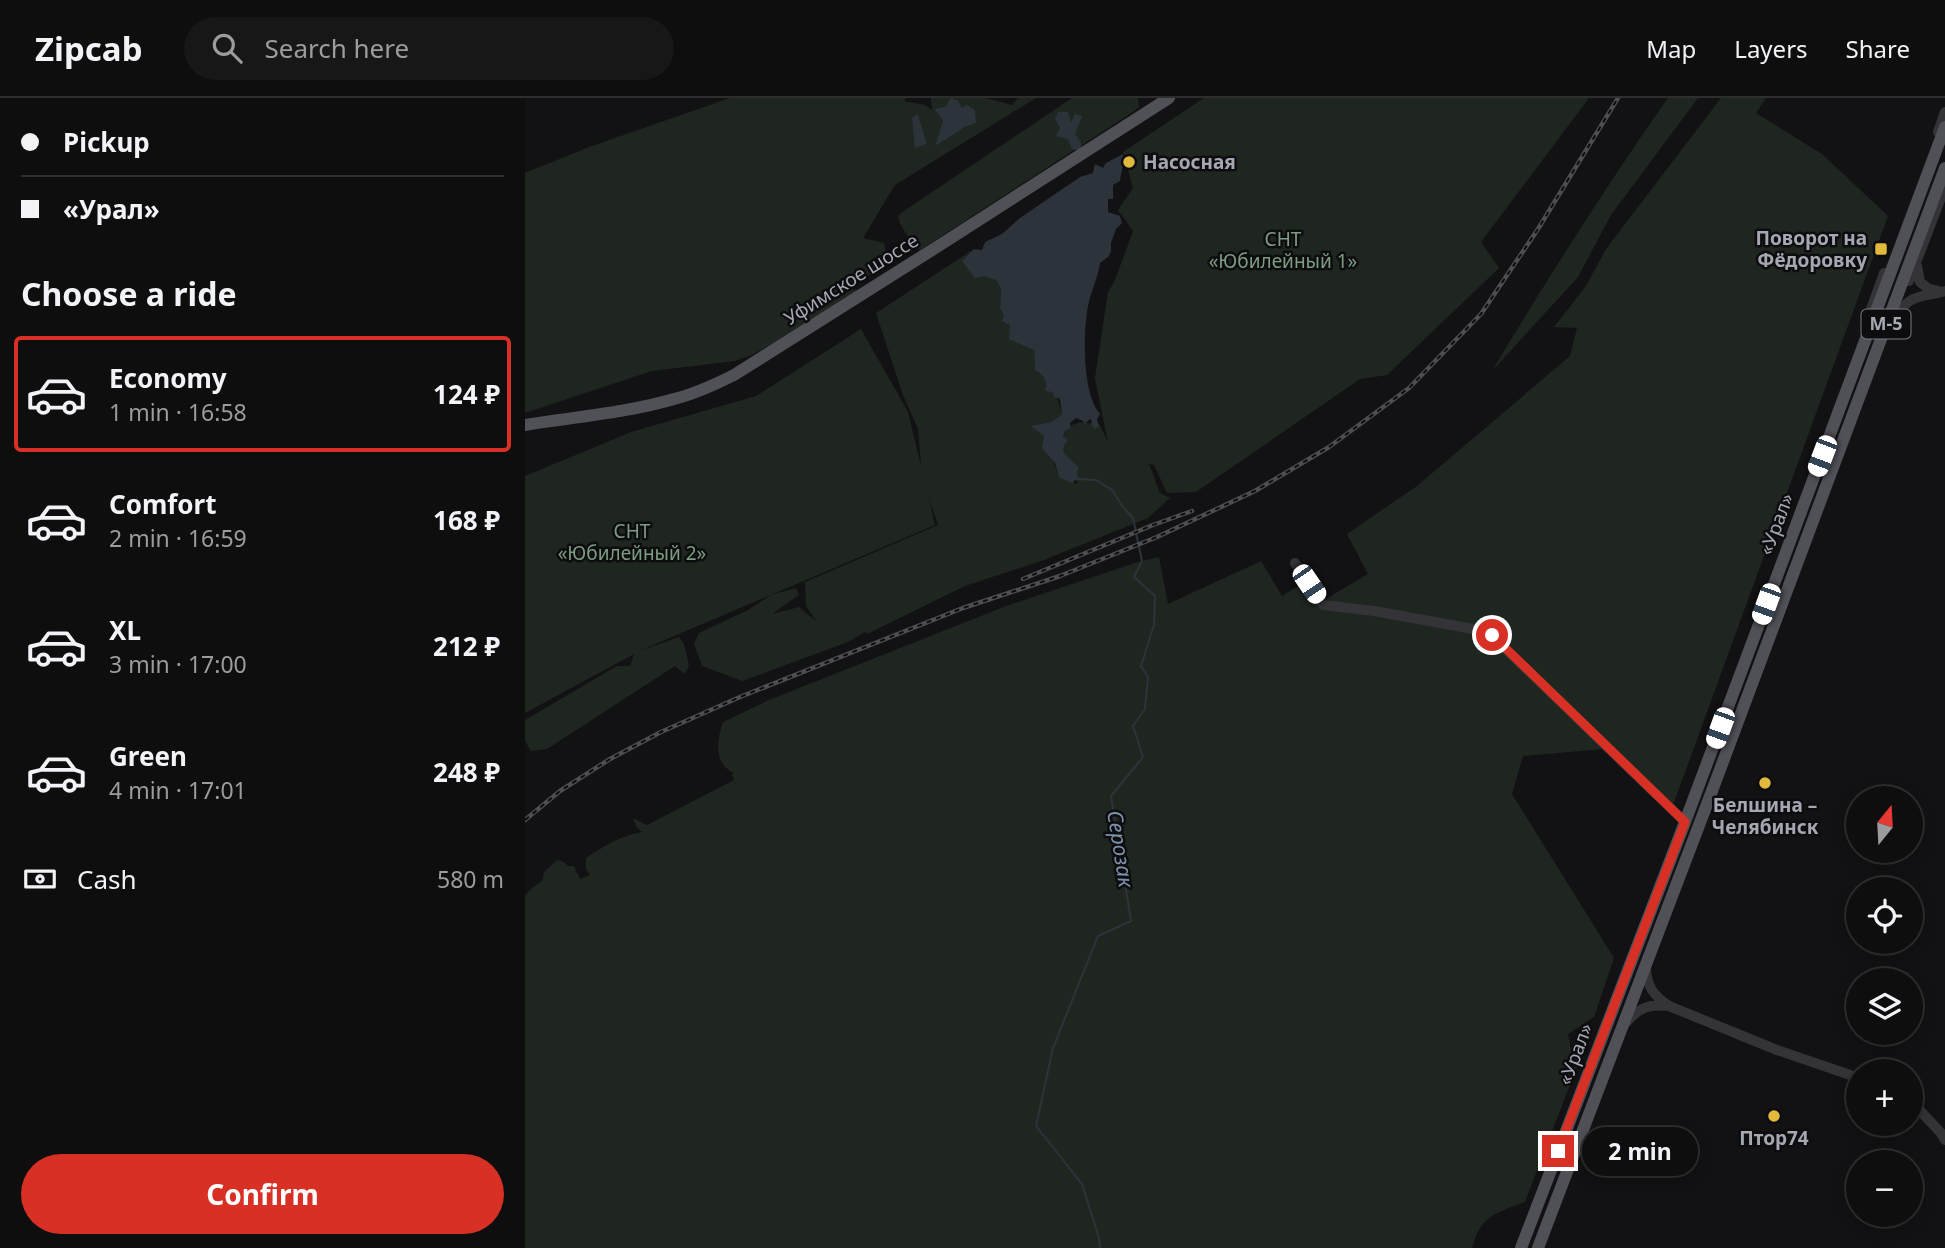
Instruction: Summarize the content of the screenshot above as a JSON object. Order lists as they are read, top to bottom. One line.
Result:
{"streets":{"main road":["Уфимское шоссе","М-5","«Урал»"]},"water":["Серозак"],"parks":["СНТ «Юбилейный 1»","СНТ «Юбилейный 2»"],"places":{"other":["Насосная","Белшина – Челябинск","Птор74"],"transit":["Поворот на Фёдоровку"]},"north":"top","page":{"header":"Zipcab","search":"Search here","nav":["Map","Layers","Share"],"banner":["Pickup","«Урал»"],"heading":"Choose a ride","list":[{"name":"Economy","note":"1 min · 16:58","value":"124 ₽"},{"name":"Comfort","note":"2 min · 16:59","value":"168 ₽"},{"name":"XL","note":"3 min · 17:00","value":"212 ₽"},{"name":"Green","note":"4 min · 17:01","value":"248 ₽"}],"map_buttons":["+","−"],"pay":["Cash","580 m"],"bubble":"2 min","buttons":"Confirm"}}
